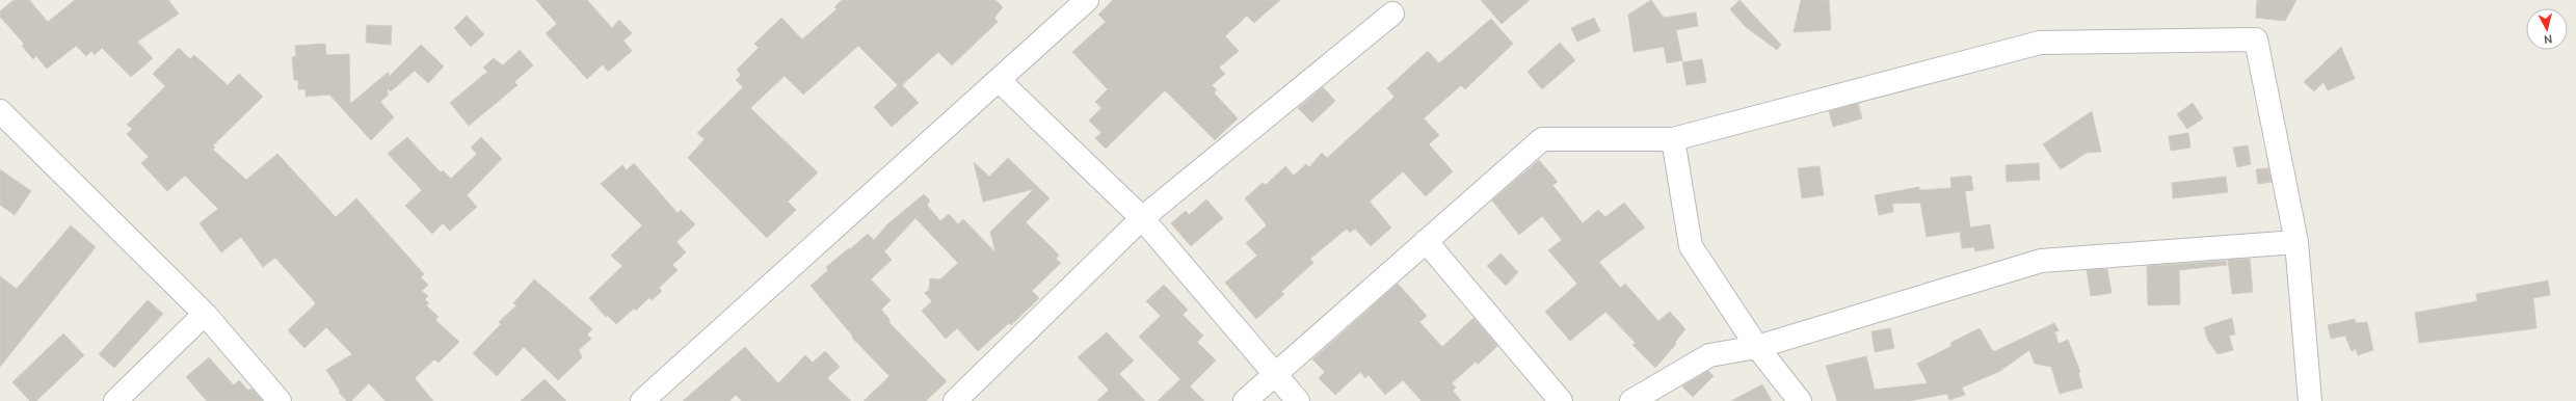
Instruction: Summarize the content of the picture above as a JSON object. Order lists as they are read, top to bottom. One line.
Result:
{"north":"bottom"}
